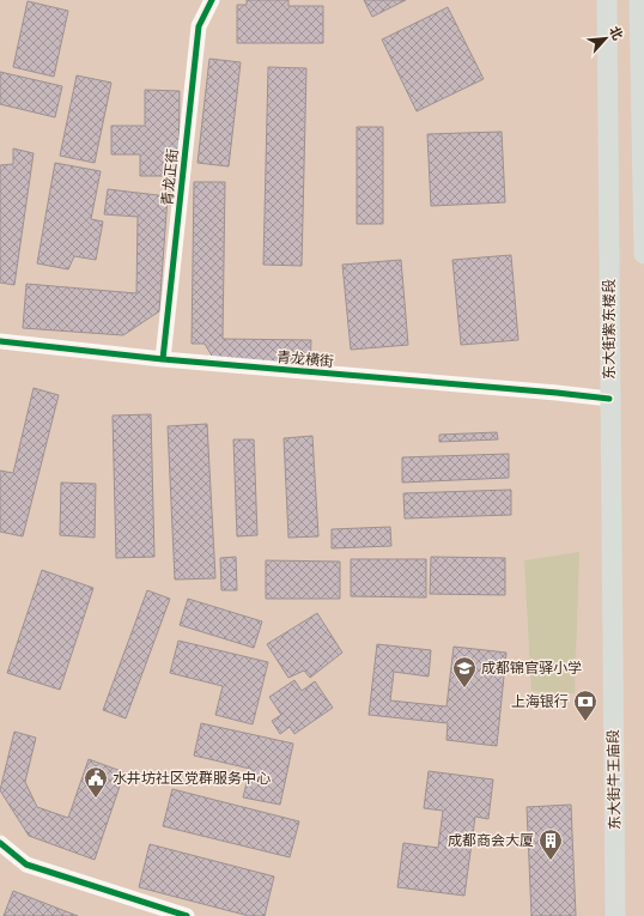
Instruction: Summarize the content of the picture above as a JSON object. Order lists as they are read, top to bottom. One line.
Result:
{"streets":{"main road":["东大街紫东楼段","东大街牛王庙段"],"street":["青龙正街","青龙横街"]},"crossings":[["青龙正街","青龙横街"],["东大街紫东楼段","青龙横街"],["东大街紫东楼段","东大街牛王庙段"]],"places":{"school or university":["成都锦官驿小学"],"bank":["上海银行"],"public building":["水井坊社区党群服务中心"],"building":["成都商会大厦"]},"north":"top right"}
